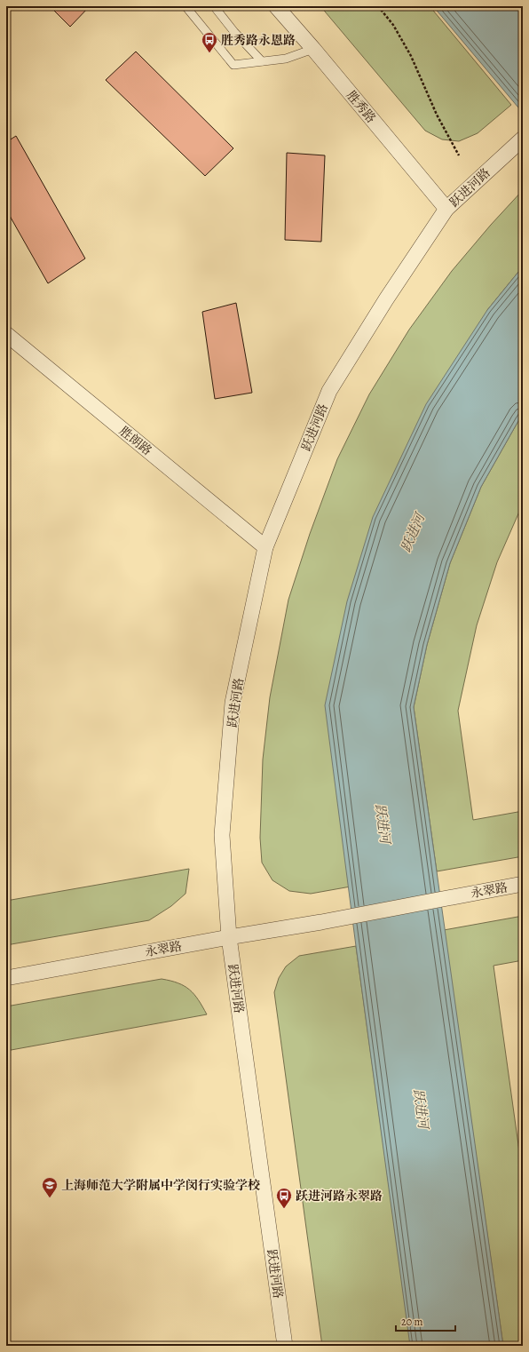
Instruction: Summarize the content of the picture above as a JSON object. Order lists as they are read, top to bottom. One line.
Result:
{"streets":{"street":["胜秀路","跃进河路","胜朗路","永翠路"]},"crossings":[["胜秀路","跃进河路"],["跃进河路","胜朗路"],["跃进河路","永翠路"]],"water":["跃进河"],"places":{"bus stop":["胜秀路永恩路","跃进河路永翠路"],"school or university":["上海师范大学附属中学闵行实验学校"]},"scale_bar":"20 m"}
